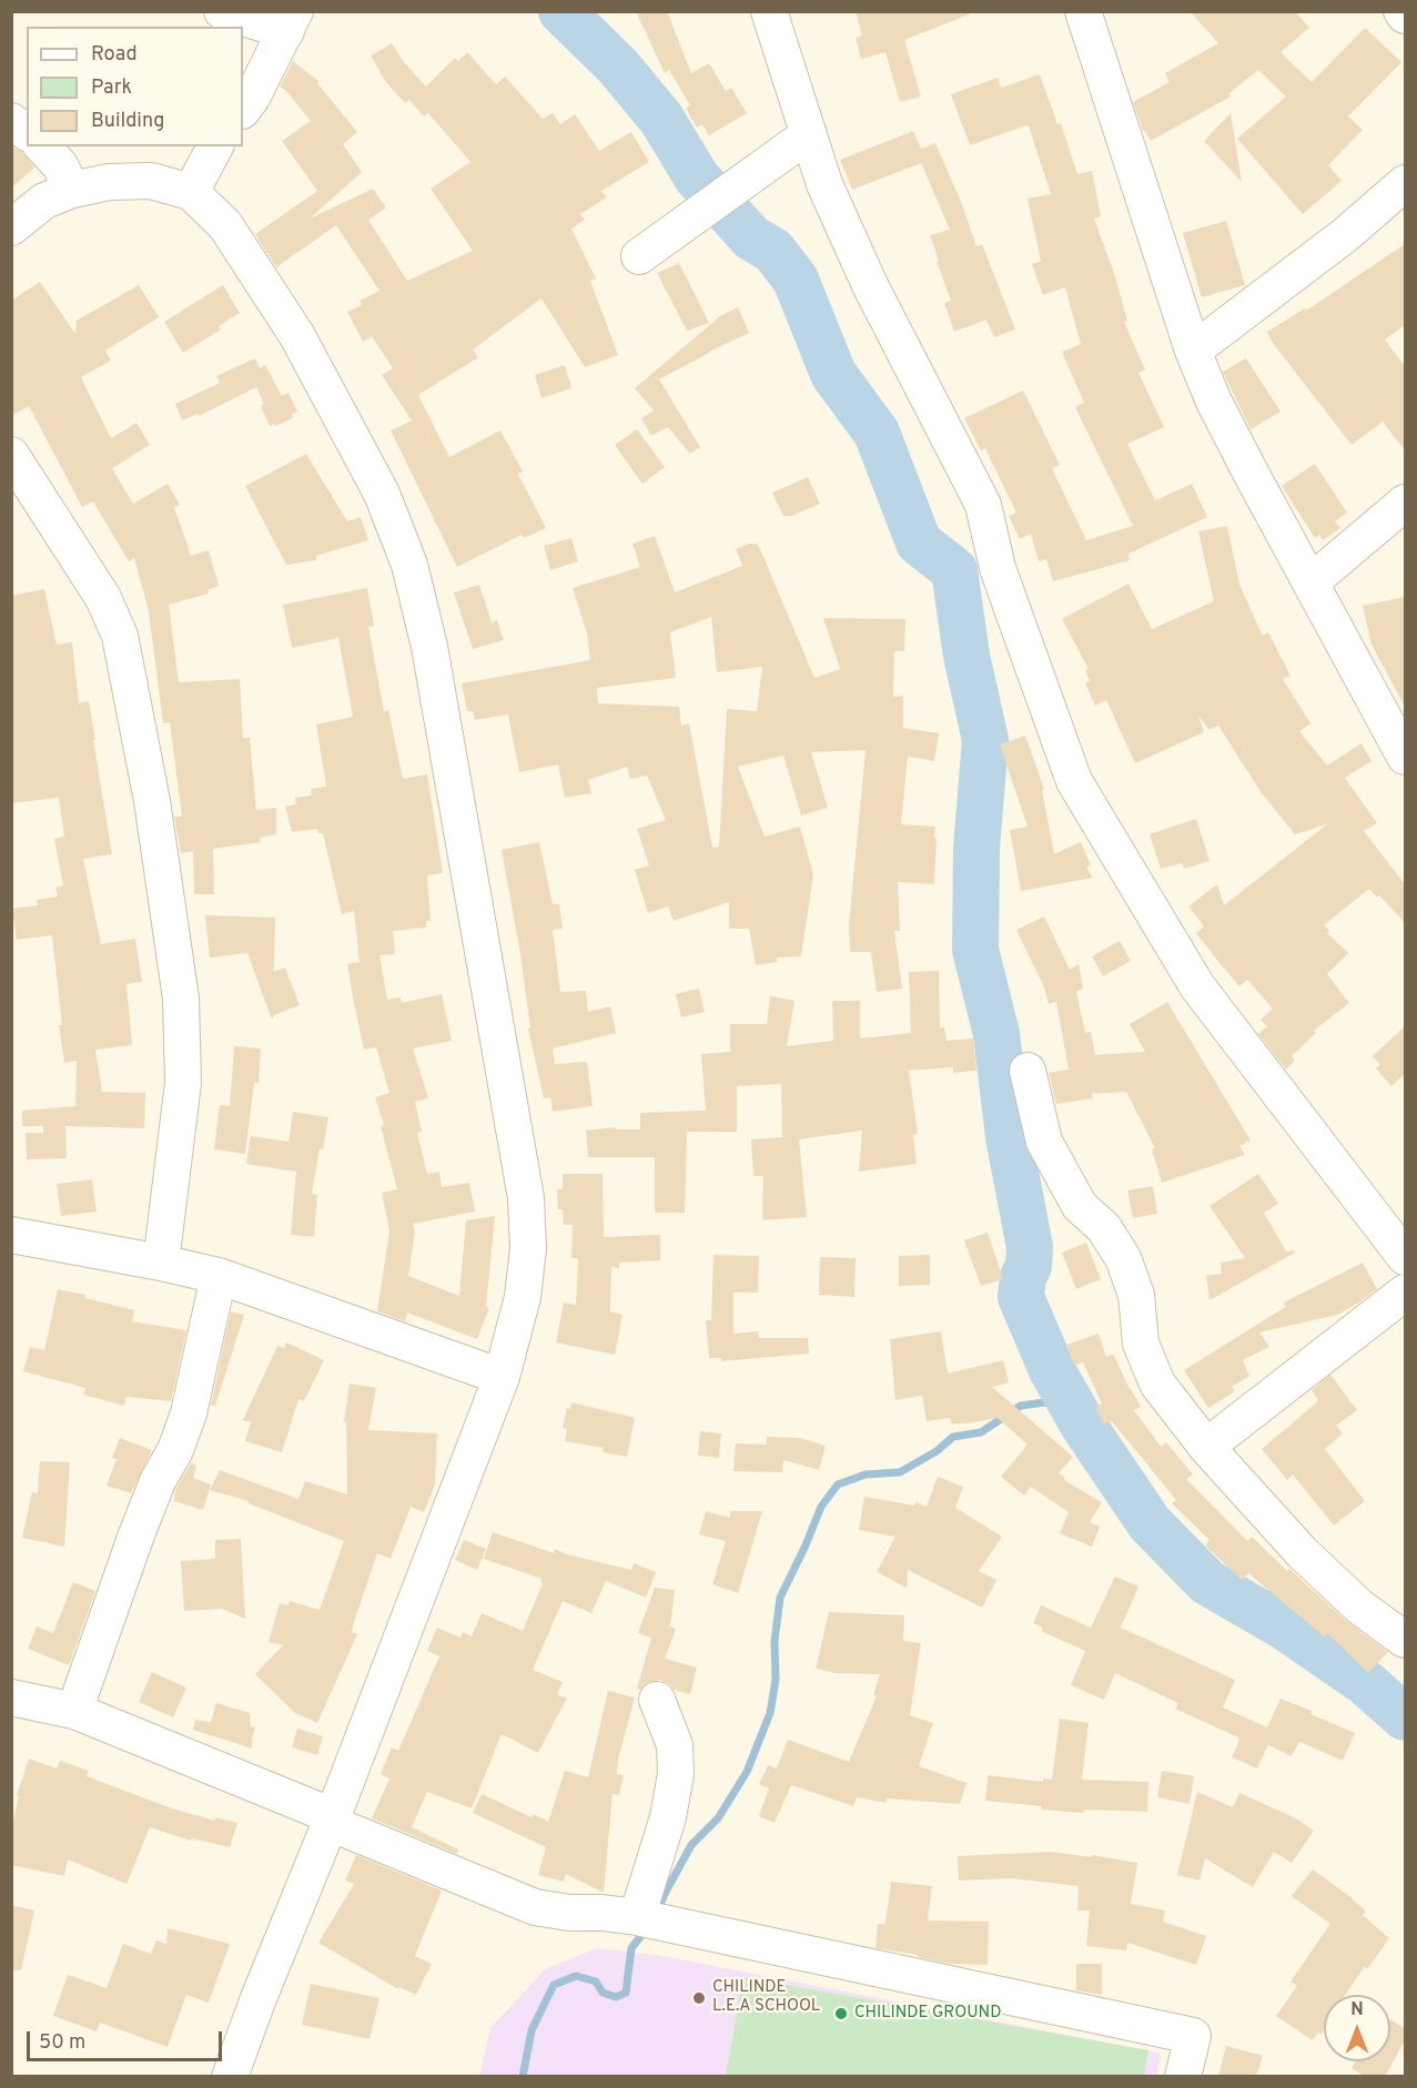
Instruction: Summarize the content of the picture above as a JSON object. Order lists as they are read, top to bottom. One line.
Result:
{"places":["CHILINDE L.E.A SCHOOL","CHILINDE GROUND"],"legend":["Road","Park","Building"],"scale_bar":"50 m","north":"top"}
